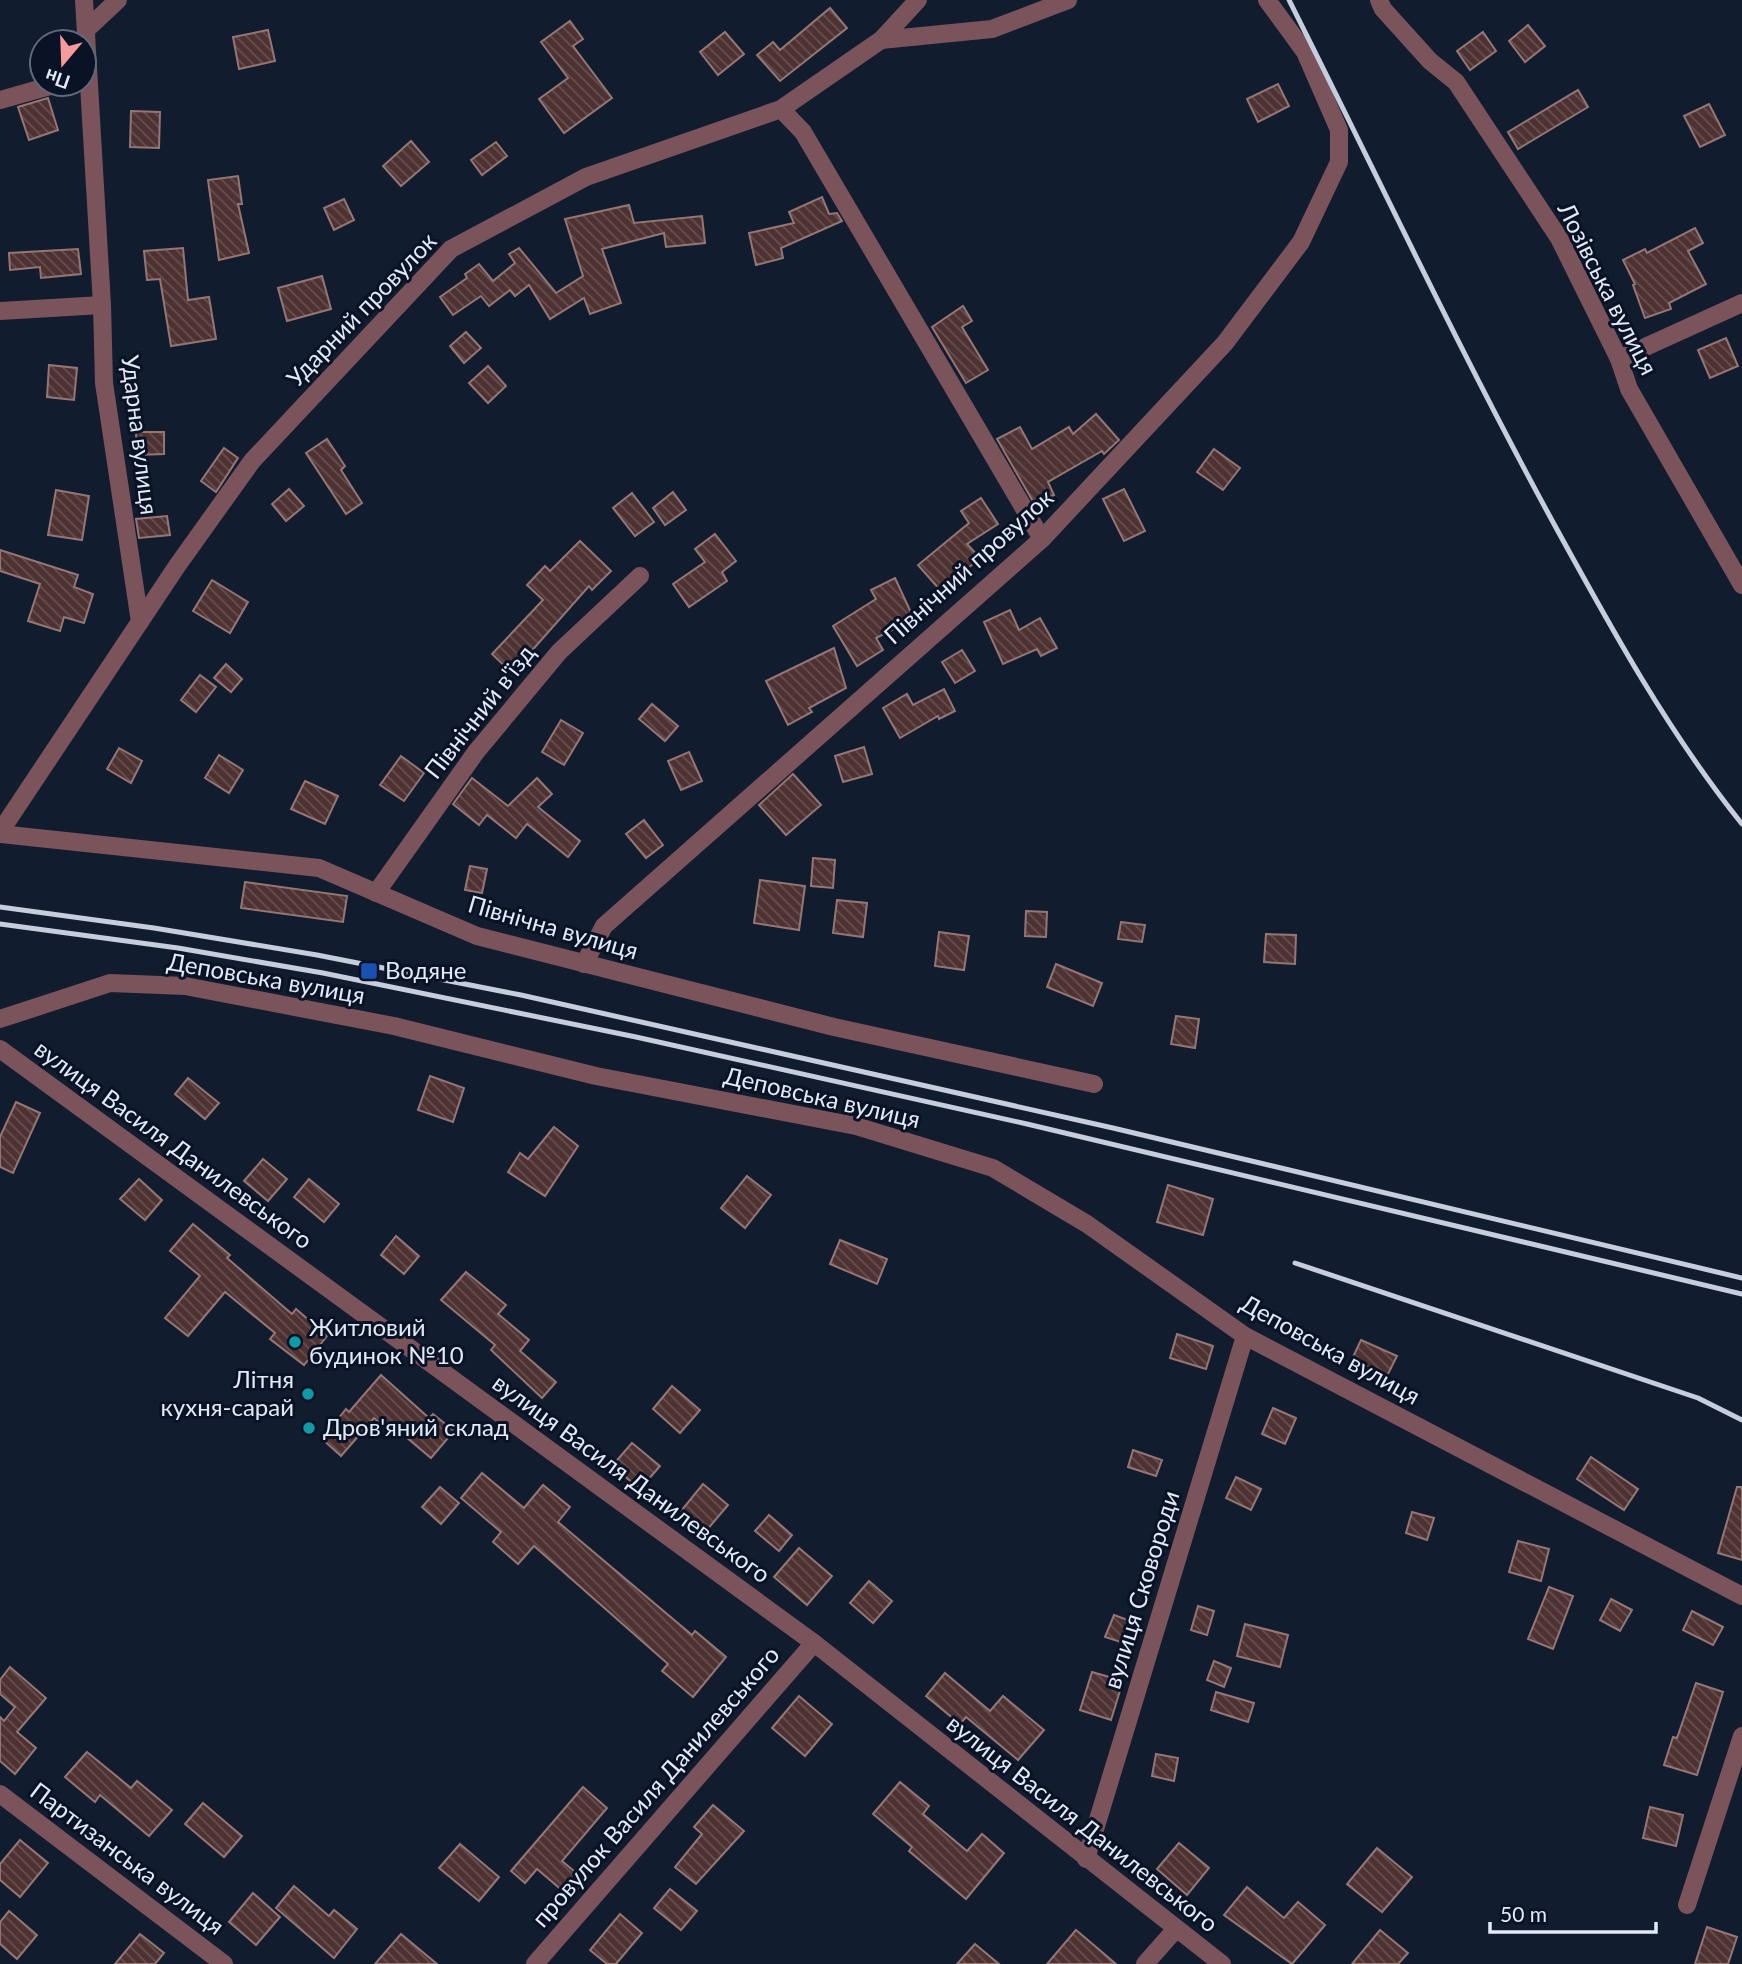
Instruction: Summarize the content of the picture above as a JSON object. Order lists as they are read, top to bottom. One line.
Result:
{"streets":{"street":["Лозівська вулиця","Ударний провулок","Ударна вулиця","Північний провулок","Північний в'їзд","Північна вулиця","Деповська вулиця","вулиця Василя Данилевського","вулиця Сковороди","провулок Василя Данилевського","Партизанська вулиця"]},"crossings":[["Ударний провулок","Ударна вулиця"],["Північний провулок","Північна вулиця"],["Північний в'їзд","Північна вулиця"],["Деповська вулиця","вулиця Сковороди"],["вулиця Василя Данилевського","вулиця Сковороди"],["вулиця Василя Данилевського","провулок Василя Данилевського"]],"places":{"transit":["Водяне"],"other":["Житловий будинок №10","Літня кухня-сарай","Дров'яний склад"]},"scale_bar":"50 m","north":"bottom"}
